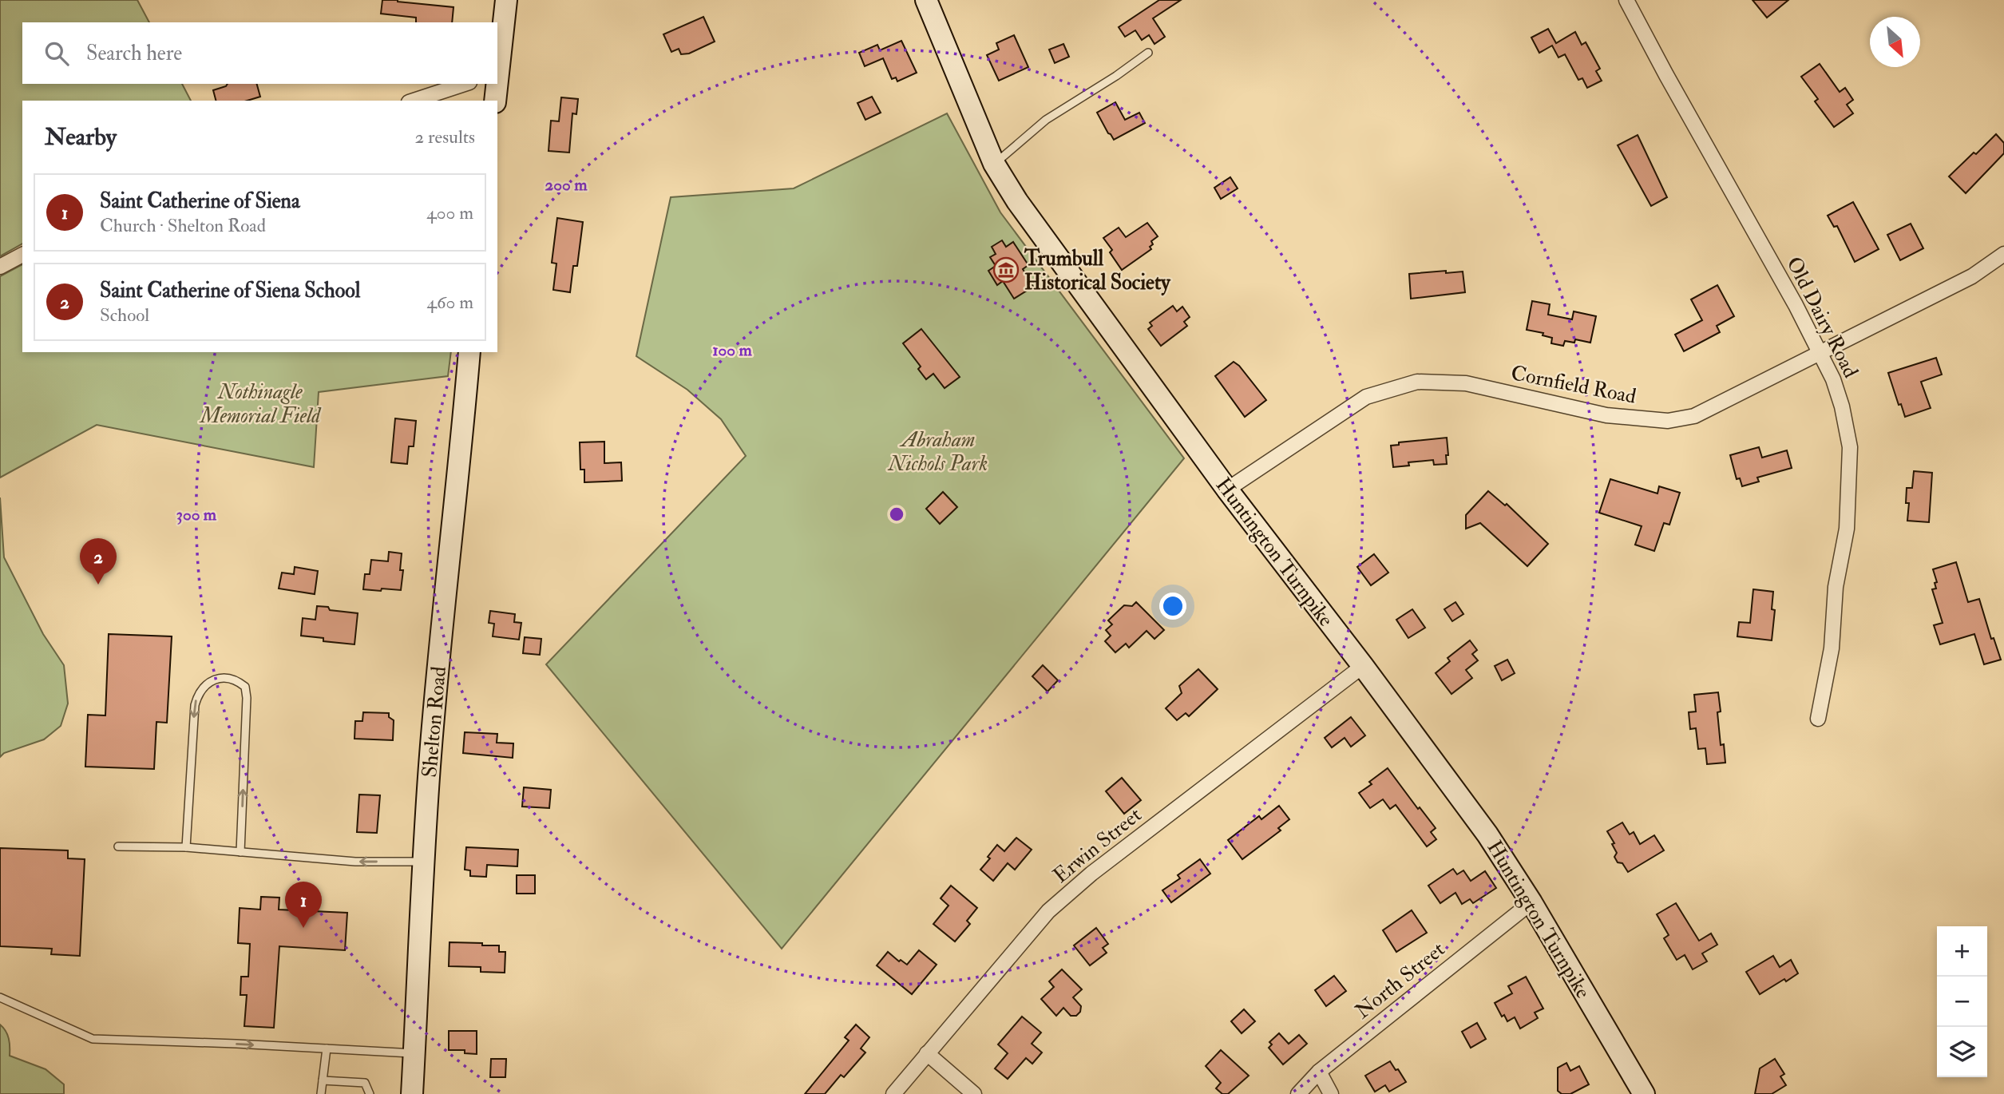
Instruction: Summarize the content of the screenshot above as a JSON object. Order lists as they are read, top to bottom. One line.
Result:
{"streets":{"main road":["Huntington Turnpike","Shelton Road"],"street":["Old Dairy Road","Cornfield Road","Erwin Street","North Street"]},"crossings":[["Old Dairy Road","Cornfield Road"],["Cornfield Road","Huntington Turnpike"],["Huntington Turnpike","Erwin Street"],["Huntington Turnpike","North Street"]],"parks":["Nothinagle Memorial Field","Abraham Nichols Park"],"places":{"museum":["Trumbull Historical Society"]},"north":"bottom right","page":{"search":"Search here","heading":["Nearby","2 results"],"list":[{"mark":"1","name":"Saint Catherine of Siena","note":"Church · Shelton Road","value":"400 m"},{"mark":"2","name":"Saint Catherine of Siena School","note":"School","value":"460 m"}],"pins":["2","1"],"map_buttons":["+","−"]},"rings":["200 m","100 m","300 m"]}
